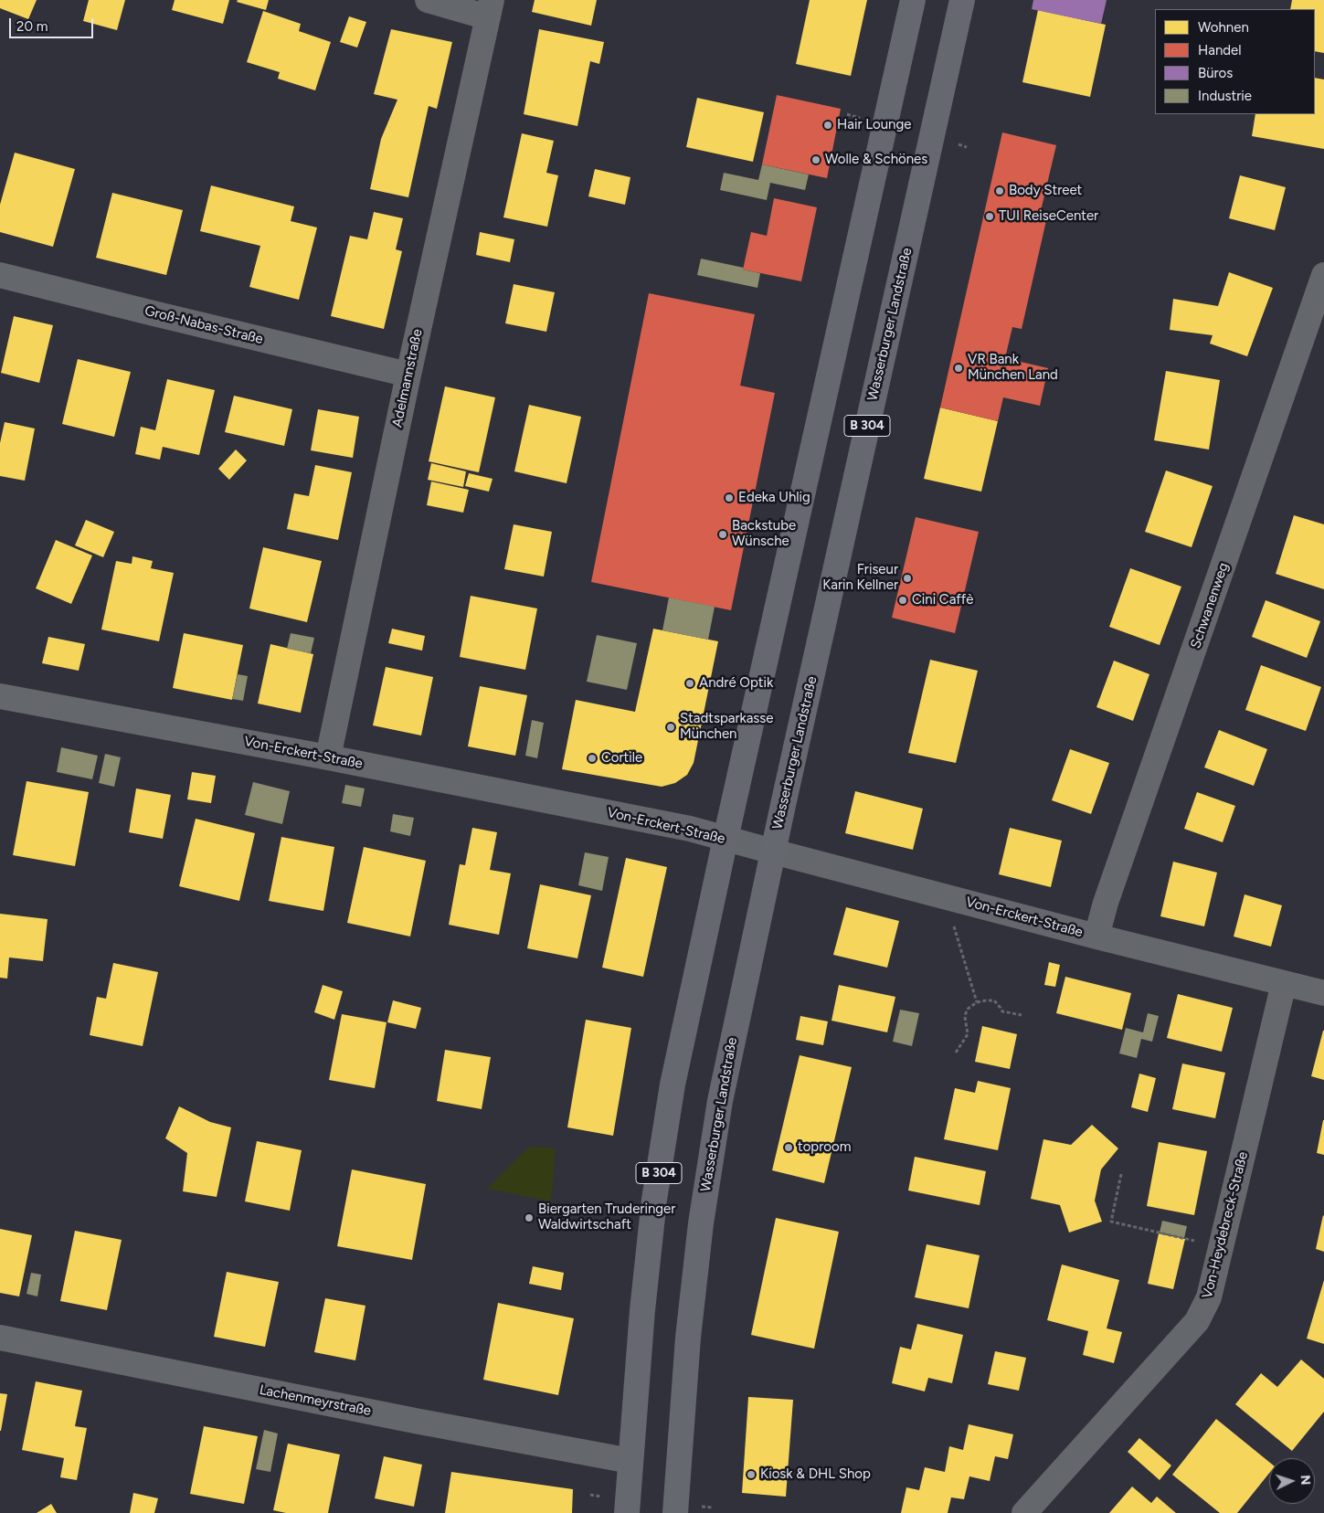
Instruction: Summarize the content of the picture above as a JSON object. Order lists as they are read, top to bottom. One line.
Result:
{"streets":{"main road":["Wasserburger Landstraße","B 304"],"street":["Groß-Nabas-Straße","Adelmannstraße","Schwanenweg","Von-Erckert-Straße","Von-Heydebreck-Straße","Lachenmeyrstraße"]},"crossings":[["Wasserburger Landstraße","Von-Erckert-Straße"],["Groß-Nabas-Straße","Adelmannstraße"],["Adelmannstraße","Von-Erckert-Straße"],["B 304","Von-Erckert-Straße"],["B 304","Lachenmeyrstraße"],["Schwanenweg","Von-Erckert-Straße"],["Von-Erckert-Straße","Von-Heydebreck-Straße"]],"places":["Hair Lounge","Wolle & Schönes","Body Street","TUI ReiseCenter","VR Bank München Land","Edeka Uhlig","Backstube Wünsche","Friseur Karin Kellner","Cini Caffè","André Optik","Stadtsparkasse München","Cortile","toproom","Biergarten Truderinger Waldwirtschaft","Kiosk & DHL Shop"],"legend":["Wohnen","Handel","Büros","Industrie"],"scale_bar":"20 m","north":"right"}
